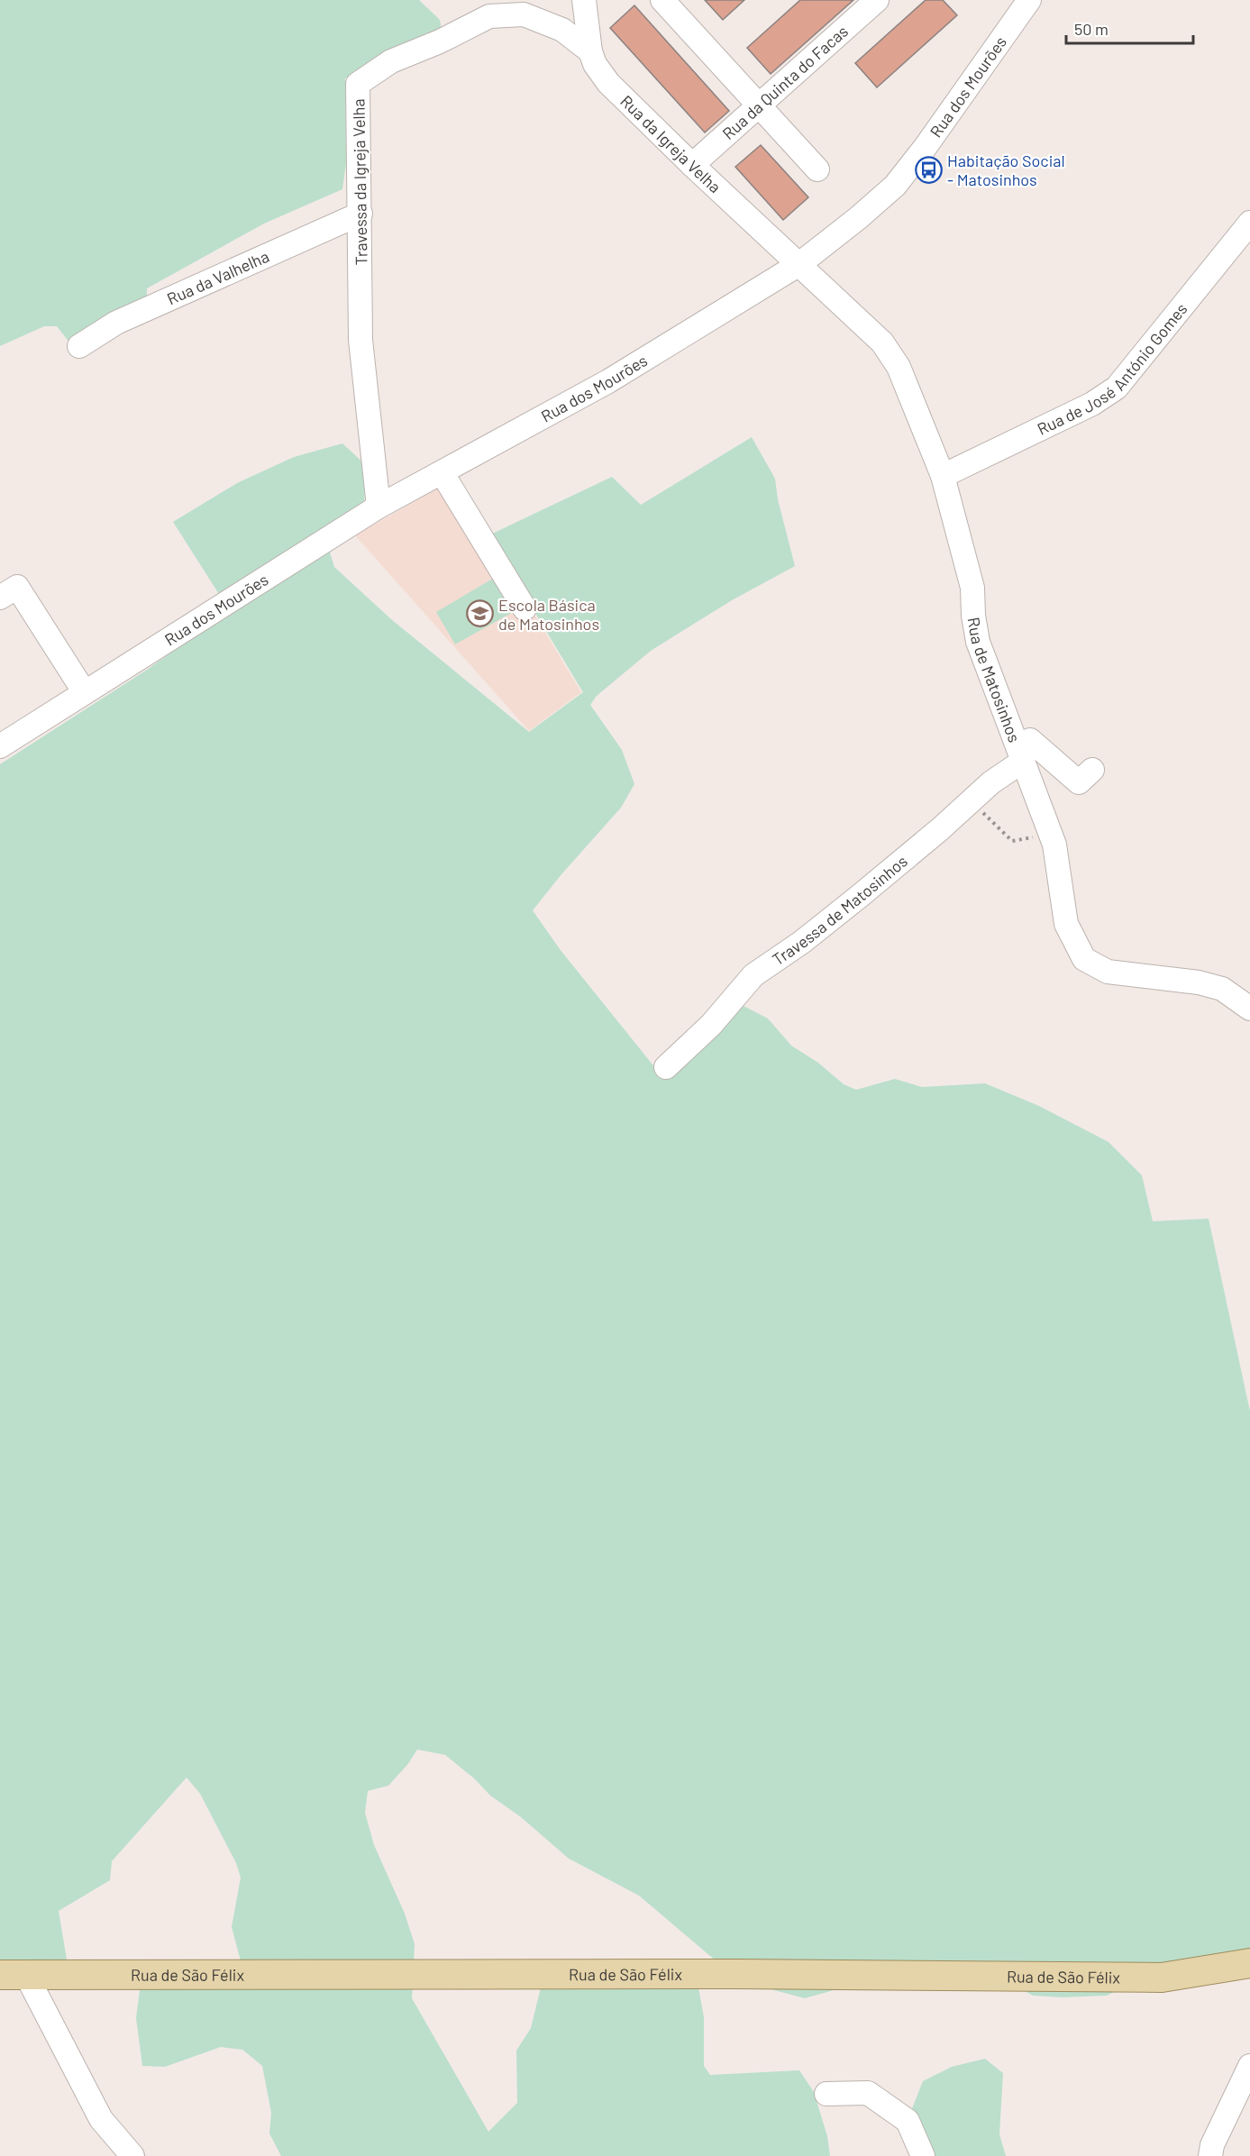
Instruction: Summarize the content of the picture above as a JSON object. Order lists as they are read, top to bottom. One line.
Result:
{"streets":{"main road":["Rua de São Félix"],"street":["Rua da Quinta do Facas","Rua dos Mourões","Rua da Igreja Velha","Travessa da Igreja Velha","Rua da Valhelha","Rua de José António Gomes","Rua de Matosinhos","Travessa de Matosinhos"]},"crossings":[["Rua da Quinta do Facas","Rua da Igreja Velha"],["Rua dos Mourões","Rua da Igreja Velha"],["Rua dos Mourões","Travessa da Igreja Velha"],["Rua dos Mourões","Rua de Matosinhos"],["Rua da Igreja Velha","Travessa da Igreja Velha"],["Rua da Igreja Velha","Rua de Matosinhos"],["Travessa da Igreja Velha","Rua da Valhelha"],["Rua de José António Gomes","Rua de Matosinhos"],["Rua de Matosinhos","Travessa de Matosinhos"]],"places":{"bus stop":["Habitação Social - Matosinhos"],"school or university":["Escola Básica de Matosinhos"]},"scale_bar":"50 m"}
